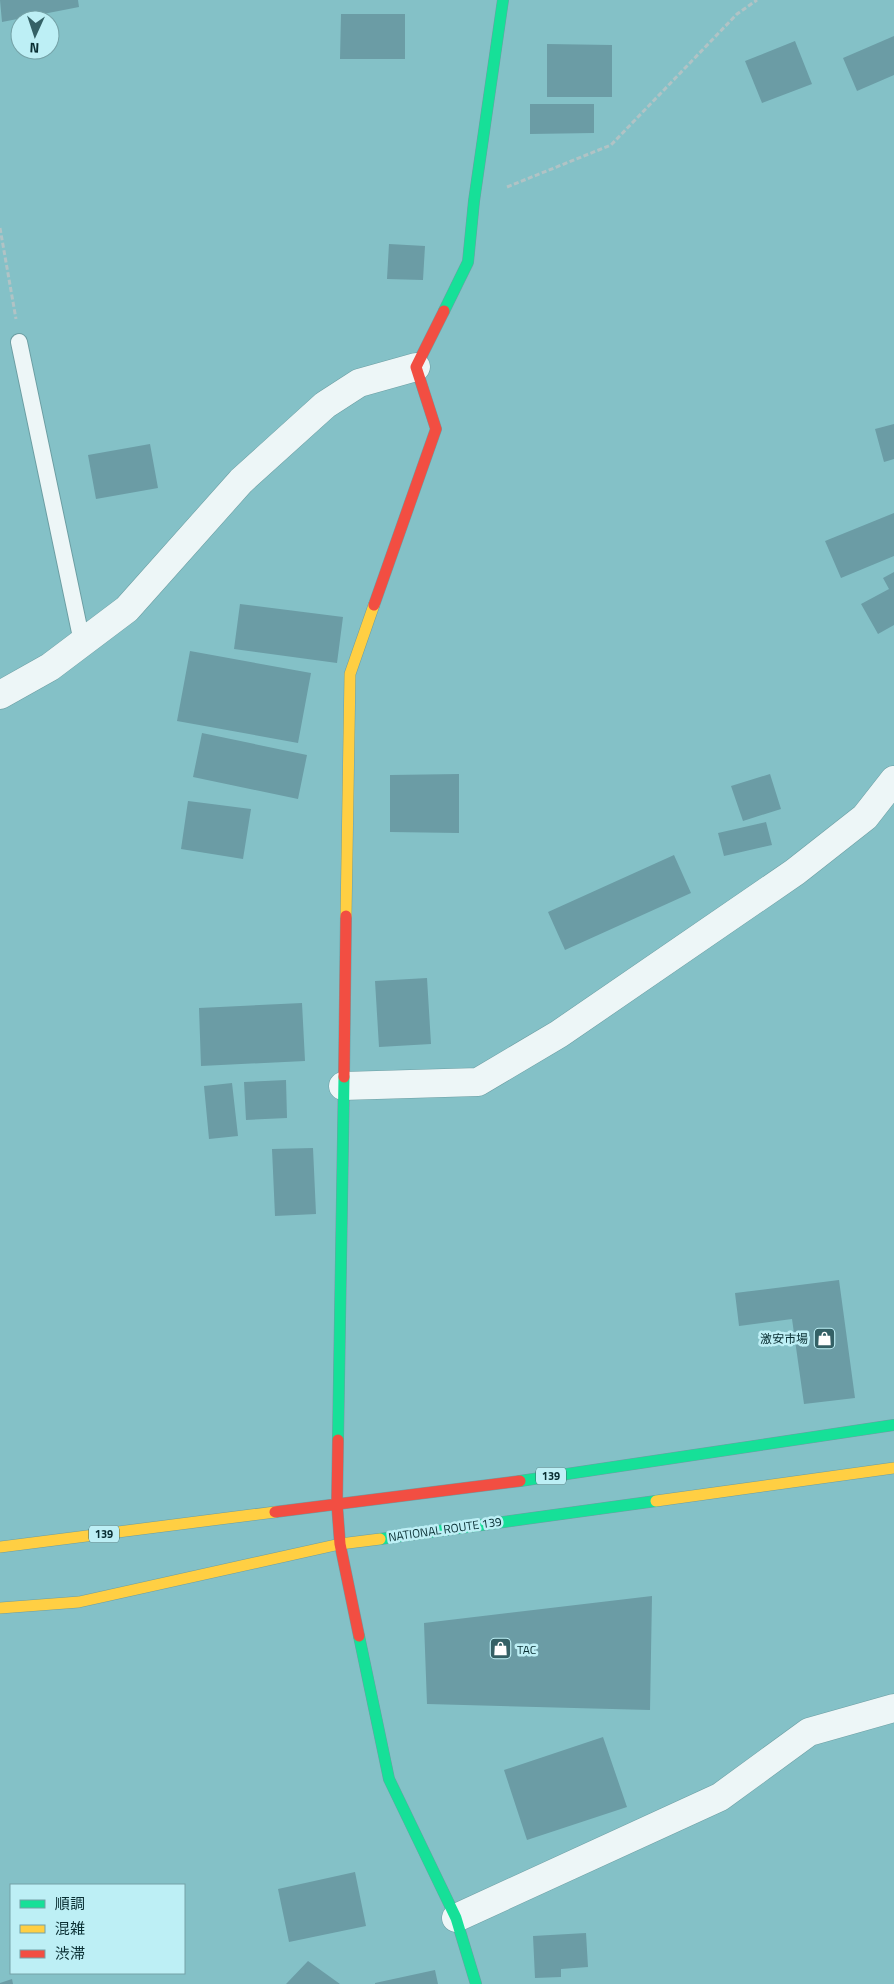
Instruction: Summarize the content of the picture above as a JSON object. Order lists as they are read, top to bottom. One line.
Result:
{"streets":{"main road":["139","NATIONAL ROUTE 139"]},"places":{"shop":["激安市場","TAC"]},"legend":["順調","混雑","渋滞"],"north":"bottom"}
